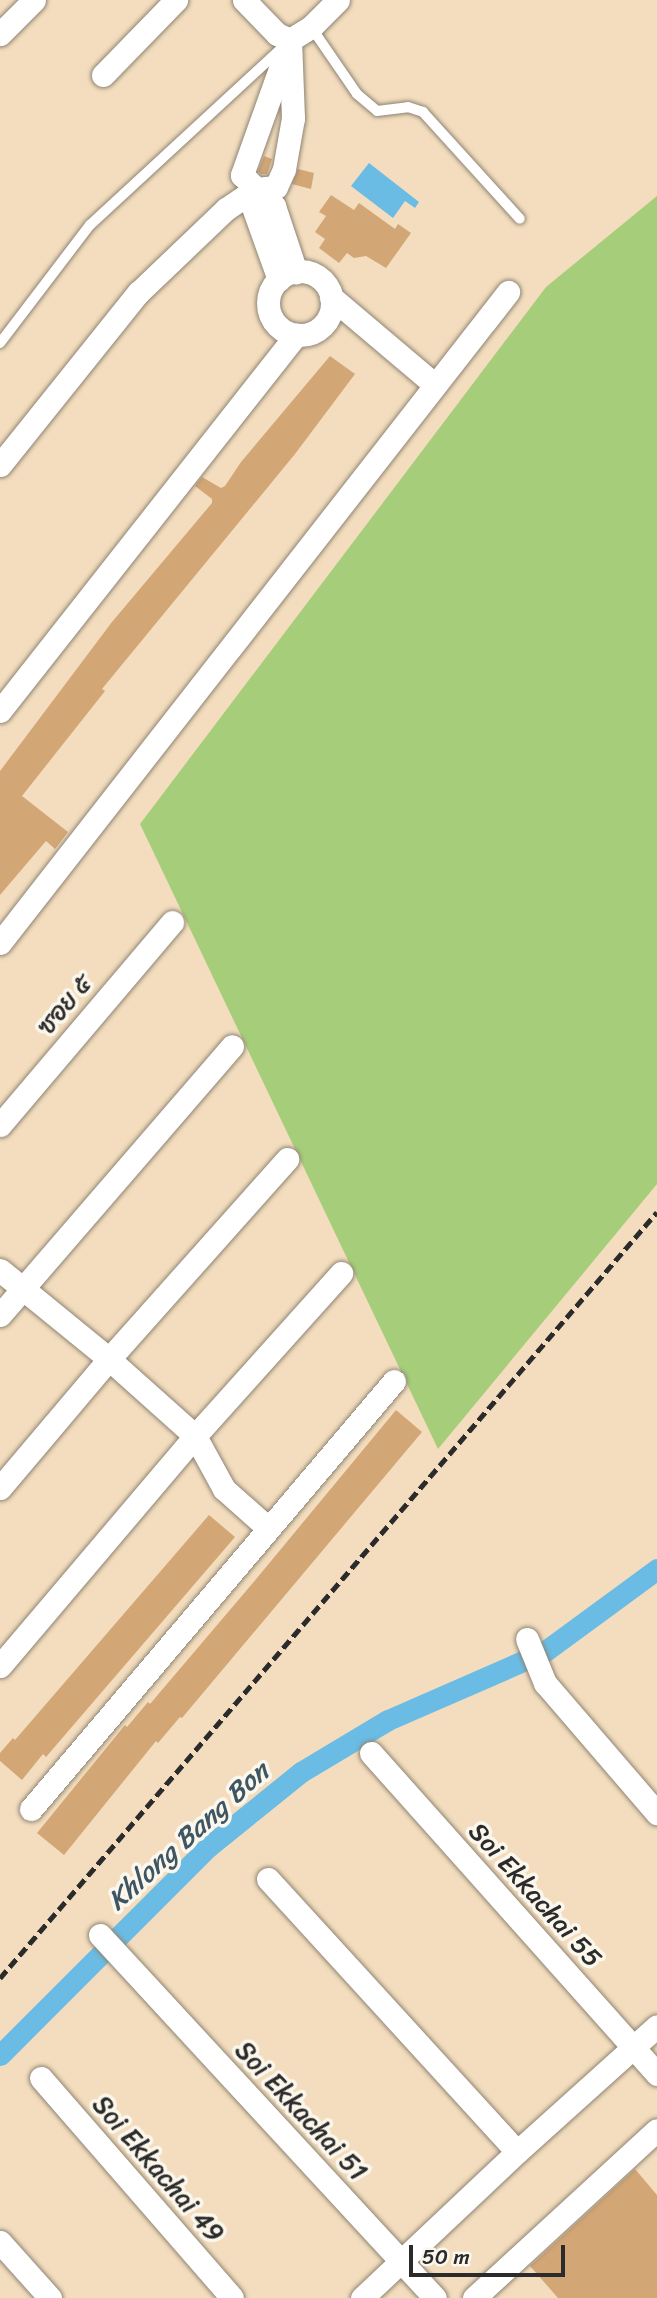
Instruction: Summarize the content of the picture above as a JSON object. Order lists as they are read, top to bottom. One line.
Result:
{"streets":{"street":["ซอย ๕","Soi Ekkachai 55","Soi Ekkachai 51","Soi Ekkachai 49"]},"water":["Khlong Bang Bon"],"scale_bar":"50 m"}
